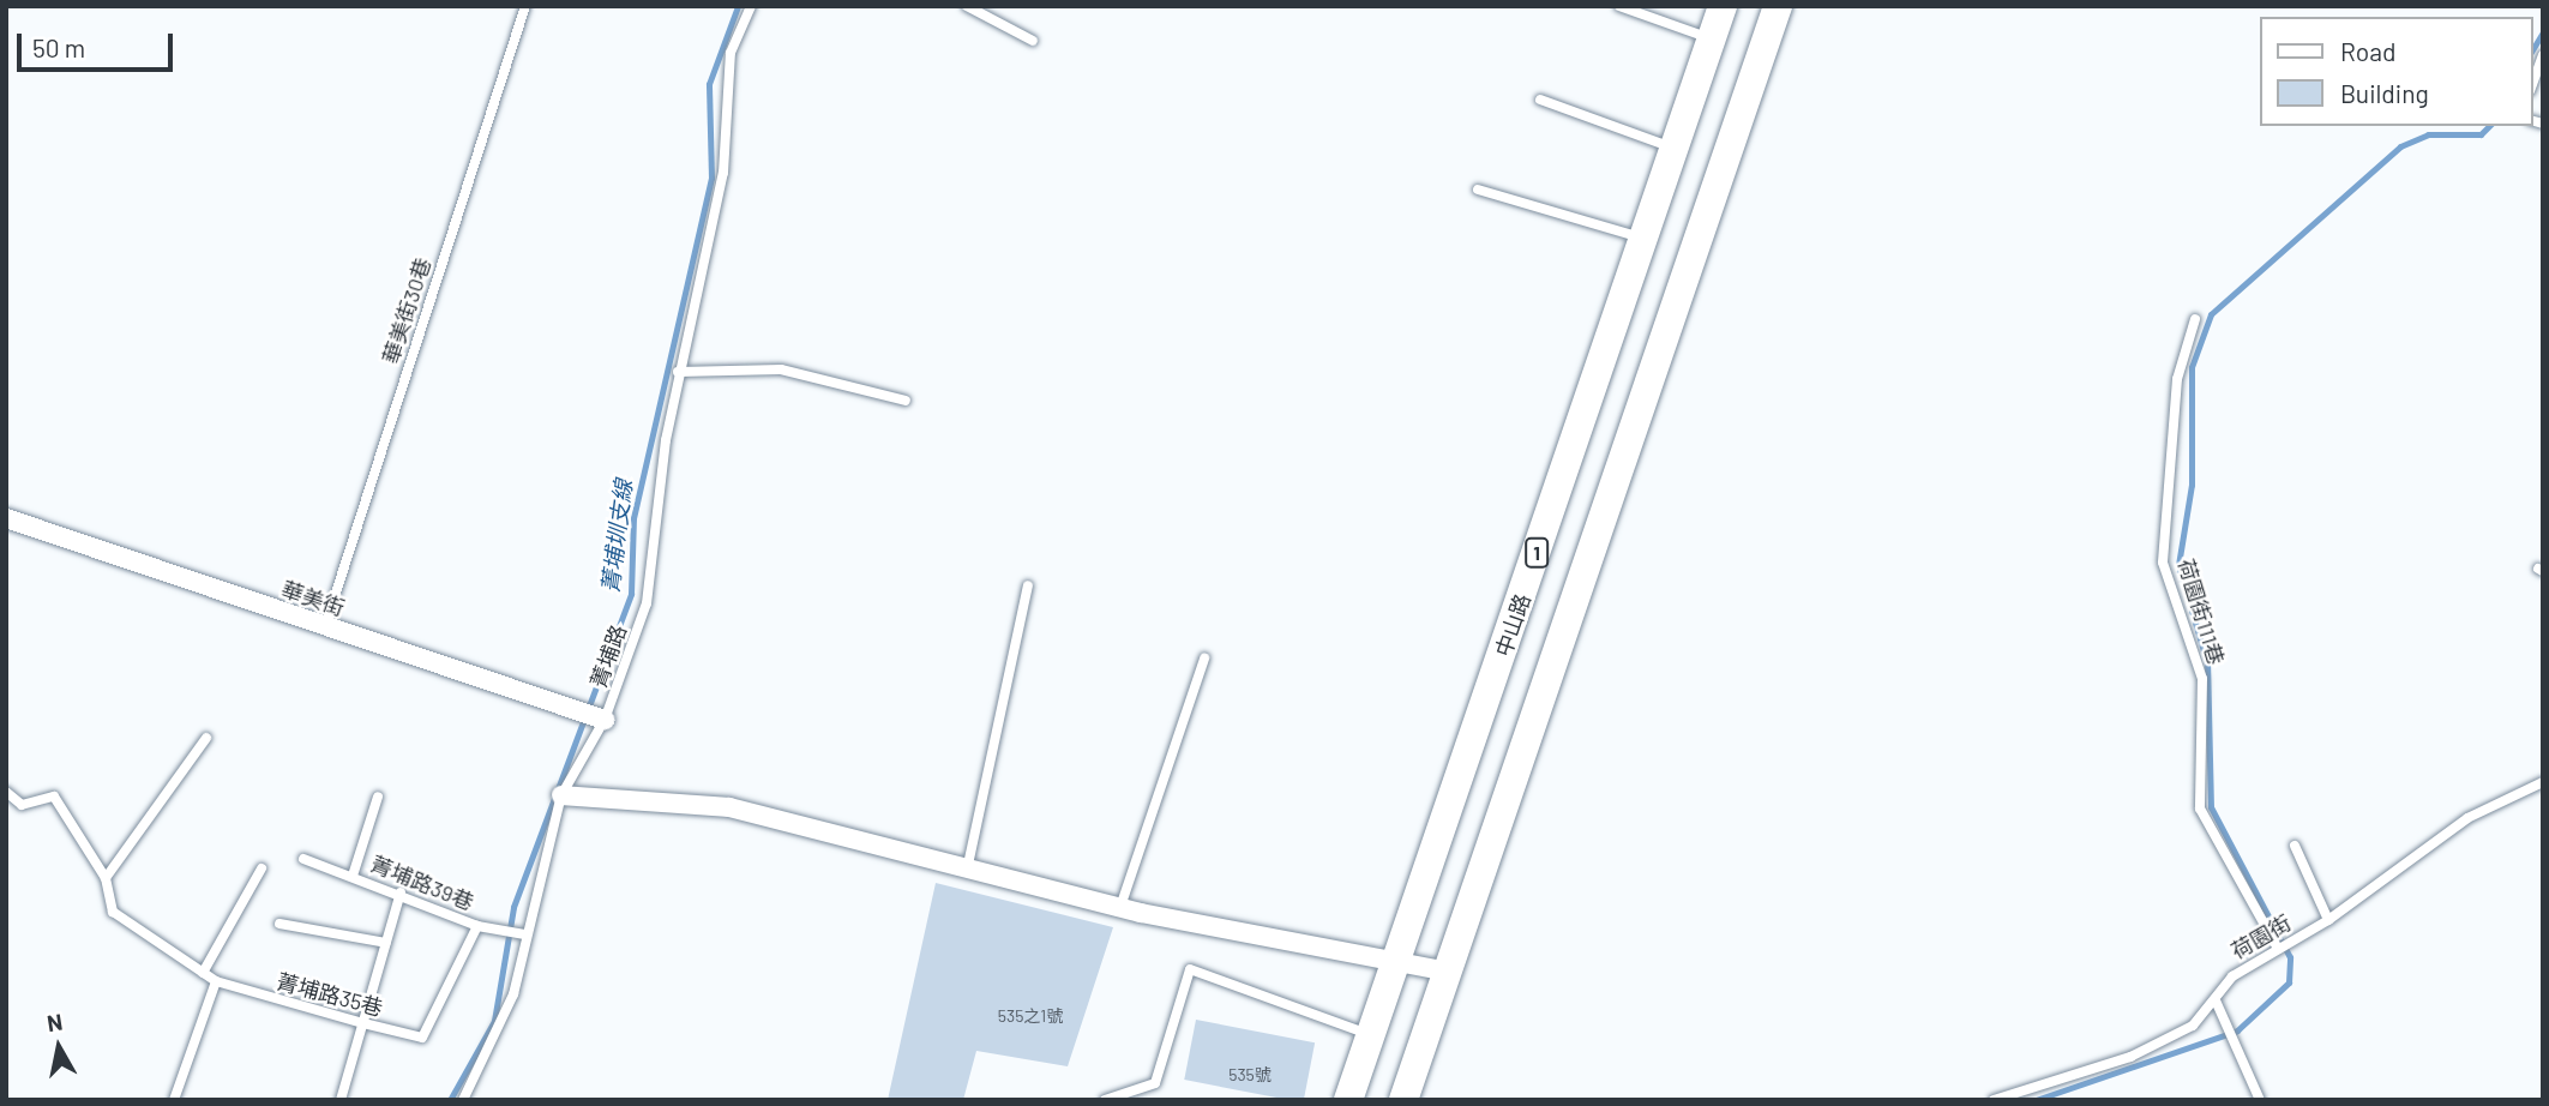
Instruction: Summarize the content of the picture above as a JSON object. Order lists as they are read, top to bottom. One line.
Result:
{"streets":{"main road":["1","中山路"],"street":["華美街"],"lane":["華美街30巷","荷園街111巷","菁埔路","菁埔路39巷","荷園街","菁埔路35巷"]},"crossings":[["華美街30巷","華美街"],["華美街","菁埔路"],["荷園街111巷","荷園街"],["菁埔路39巷","菁埔路35巷"]],"water":["菁埔圳支線"],"house_numbers":["535之1號","535號"],"legend":["Road","Building"],"scale_bar":"50 m","north":"top"}
